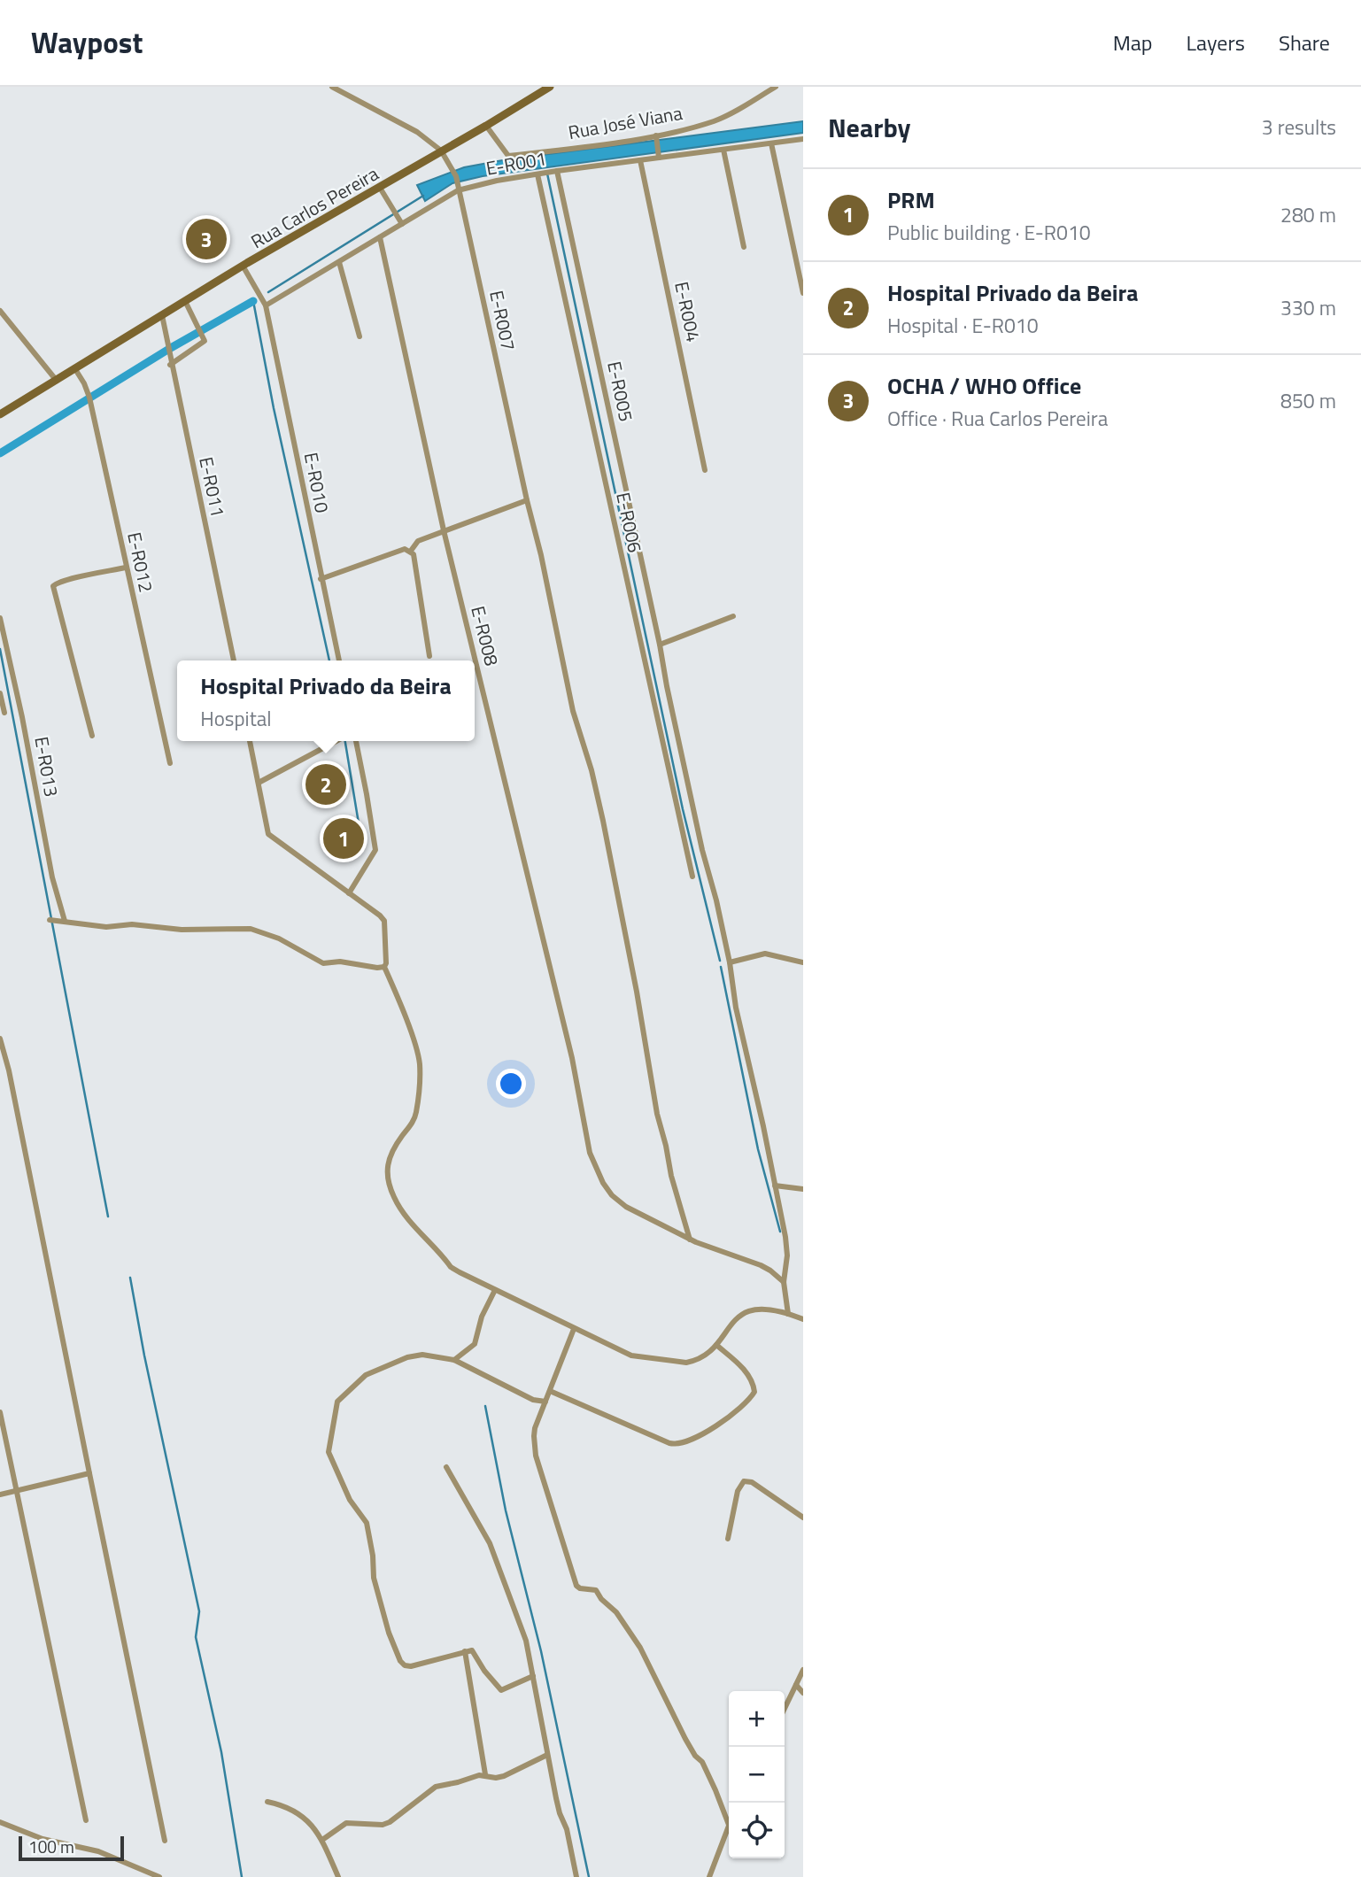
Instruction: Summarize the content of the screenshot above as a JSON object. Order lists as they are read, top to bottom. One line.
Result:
{"streets":{"street":["Rua José Viana","E-R001","Rua Carlos Pereira","E-R004","E-R007","E-R005","E-R010","E-R011","E-R006","E-R012","E-R008","E-R013"]},"crossings":[["Rua José Viana","Rua Carlos Pereira"],["E-R001","E-R004"],["E-R001","E-R007"],["E-R001","E-R005"],["E-R001","E-R010"],["E-R001","E-R006"],["E-R001","E-R008"],["Rua Carlos Pereira","E-R007"],["Rua Carlos Pereira","E-R010"],["Rua Carlos Pereira","E-R011"],["Rua Carlos Pereira","E-R012"],["E-R007","E-R008"]],"scale_bar":"100 m","page":{"header":"Waypost","nav":["Map","Layers","Share"],"heading":["Nearby","3 results"],"list":[{"mark":"1","name":"PRM","note":"Public building · E-R010","value":"280 m"},{"mark":"2","name":"Hospital Privado da Beira","note":"Hospital · E-R010","value":"330 m"},{"mark":"3","name":"OCHA / WHO Office","note":"Office · Rua Carlos Pereira","value":"850 m"}],"pins":["3","2","1"],"popup":["Hospital Privado da Beira","Hospital"],"map_buttons":["+","−"],"scale":"100 m"}}
